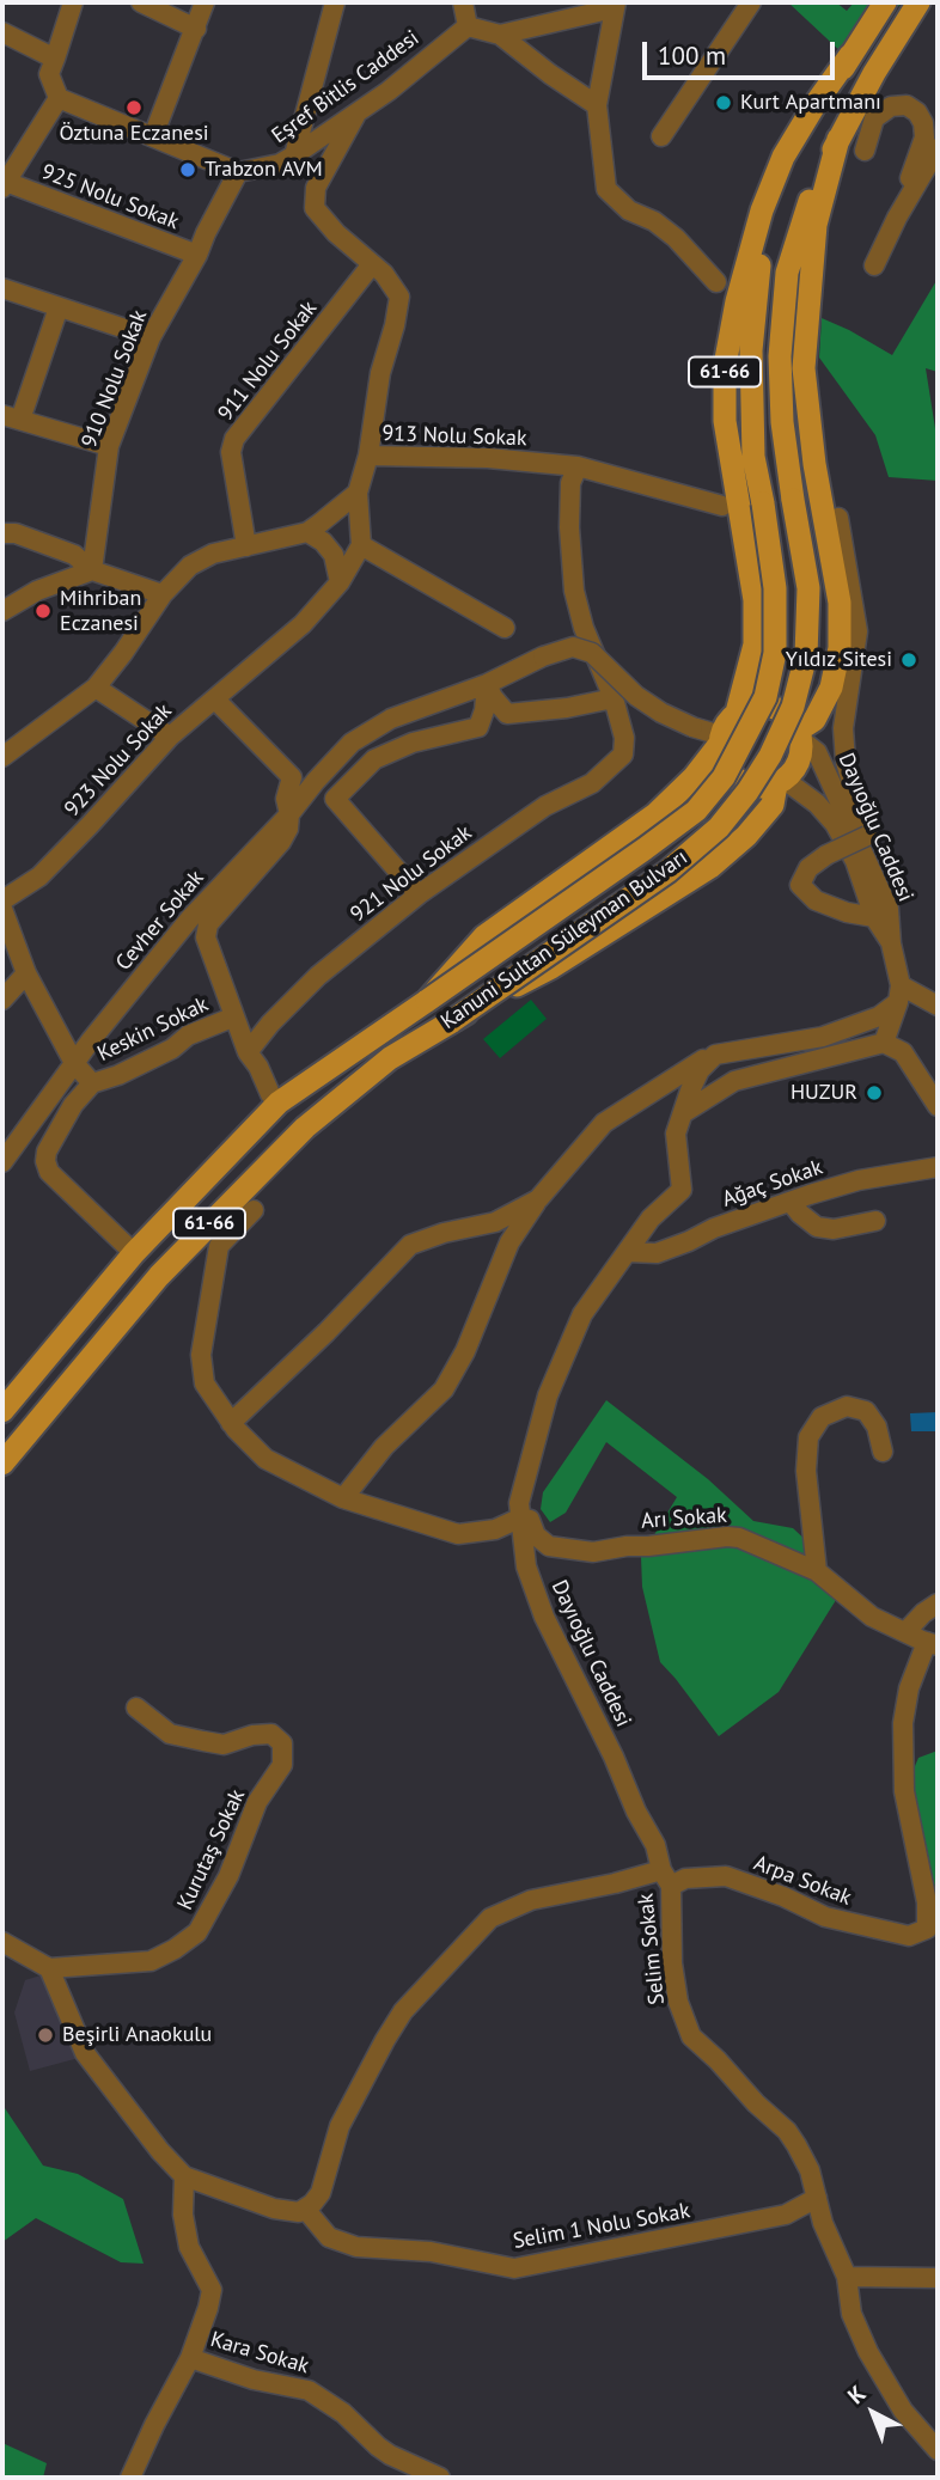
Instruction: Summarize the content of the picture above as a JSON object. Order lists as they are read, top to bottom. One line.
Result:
{"streets":{"main road":["61-66","Kanuni Sultan Süleyman Bulvarı"],"street":["Eşref Bitlis Caddesi","925 Nolu Sokak","911 Nolu Sokak","910 Nolu Sokak","913 Nolu Sokak","923 Nolu Sokak","Dayıoğlu Caddesi","921 Nolu Sokak","Cevher Sokak","Keskin Sokak","Ağaç Sokak","Arı Sokak","Kurutaş Sokak","Arpa Sokak","Selim Sokak","Selim 1 Nolu Sokak","Kara Sokak"]},"crossings":[["Eşref Bitlis Caddesi","910 Nolu Sokak"],["925 Nolu Sokak","910 Nolu Sokak"],["61-66","Dayıoğlu Caddesi"],["61-66","Kanuni Sultan Süleyman Bulvarı"],["Dayıoğlu Caddesi","Ağaç Sokak"],["Dayıoğlu Caddesi","Arı Sokak"],["Dayıoğlu Caddesi","Arpa Sokak"],["Dayıoğlu Caddesi","Selim Sokak"],["Arı Sokak","Arpa Sokak"],["Arpa Sokak","Selim Sokak"],["Selim Sokak","Selim 1 Nolu Sokak"]],"places":["Kurt Apartmanı","Öztuna Eczanesi","Trabzon AVM","Mihriban Eczanesi","Yıldız Sitesi","HUZUR","Beşirli Anaokulu"],"scale_bar":"100 m","north":"top left"}
